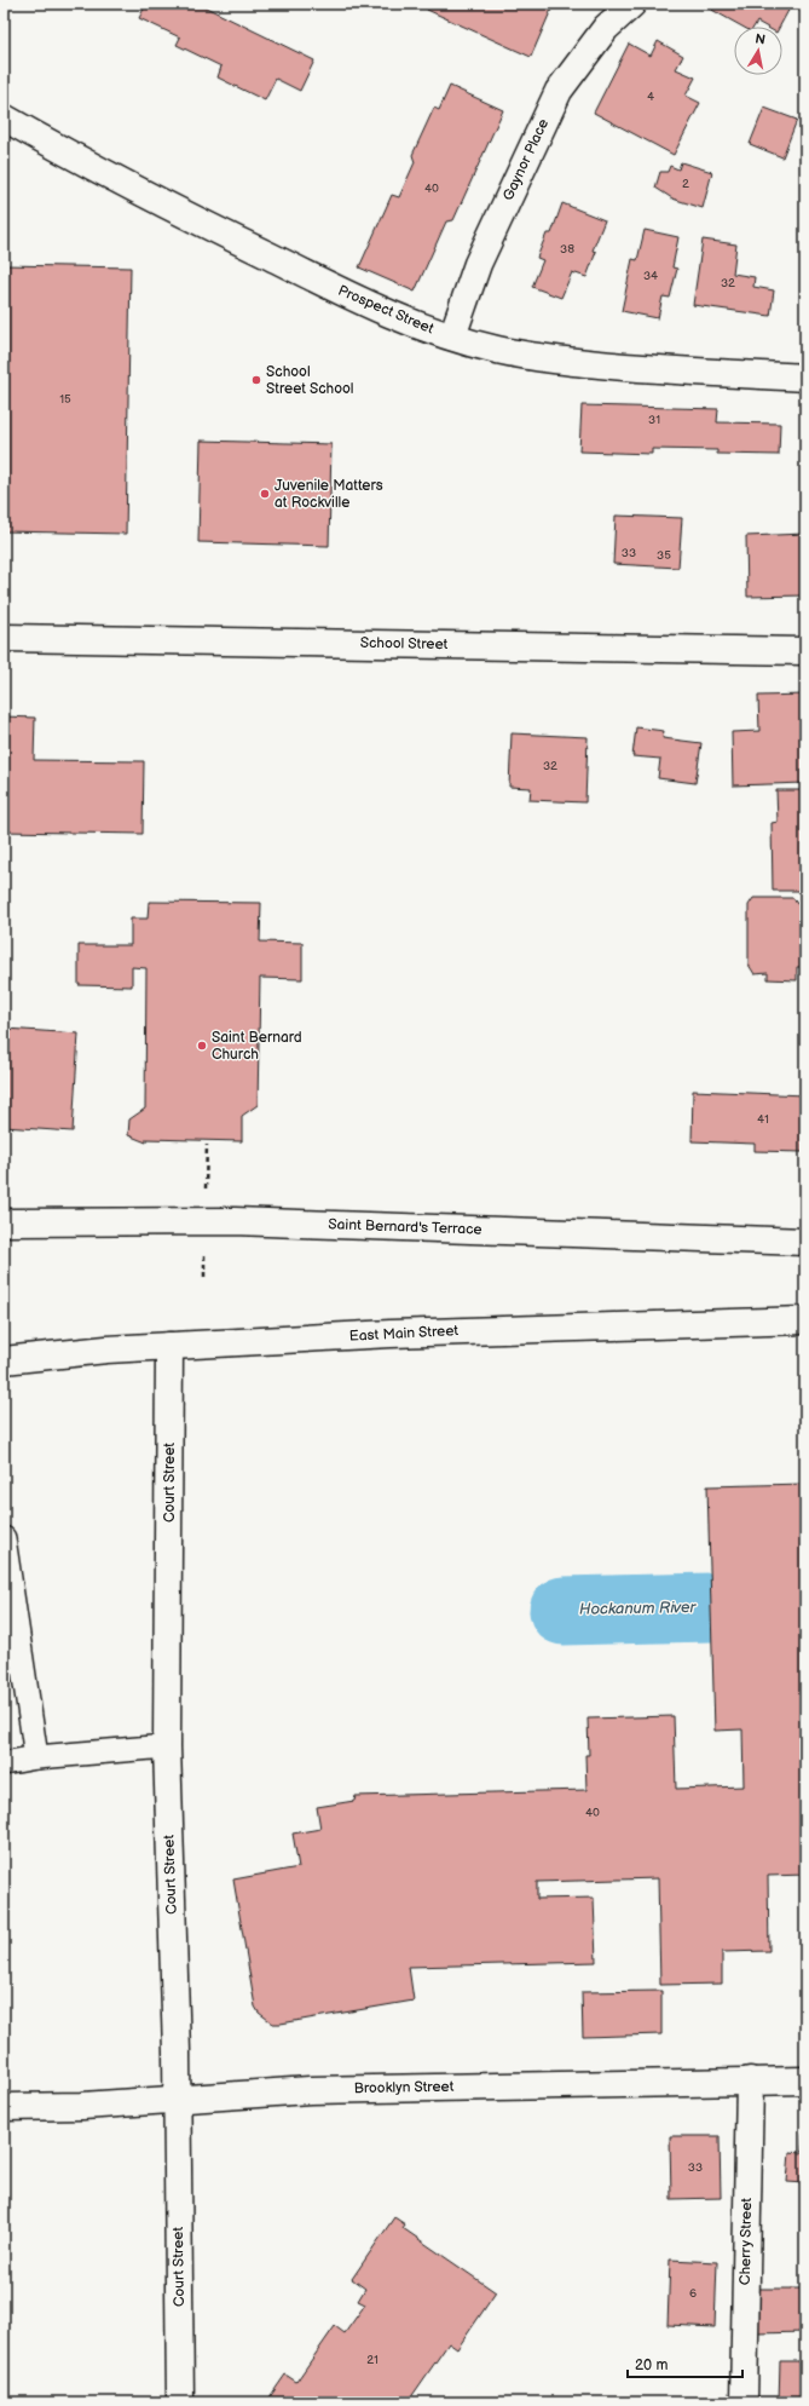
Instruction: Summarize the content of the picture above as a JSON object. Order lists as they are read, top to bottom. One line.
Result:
{"streets":{"street":["Gaynor Place","Prospect Street","School Street","Saint Bernard's Terrace","East Main Street","Court Street","Brooklyn Street","Cherry Street"]},"crossings":[["Gaynor Place","Prospect Street"],["East Main Street","Court Street"],["Court Street","Brooklyn Street"],["Brooklyn Street","Cherry Street"]],"water":["Hockanum River"],"places":["School Street School","Juvenile Matters at Rockville","Saint Bernard Church"],"house_numbers":["4","2","40","38","34","32","15","31","33","35","32","41","40","33","6","21"],"scale_bar":"20 m","north":"top"}
